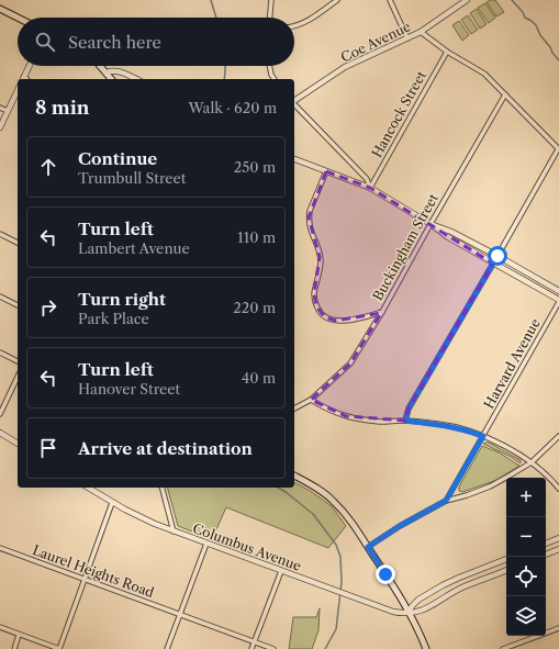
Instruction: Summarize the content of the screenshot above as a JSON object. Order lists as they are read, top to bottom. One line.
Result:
{"streets":{"street":["Coe Avenue","Hancock Street","Buckingham Street","Harvard Avenue","Columbus Avenue","Laurel Heights Road"]},"page":{"search":"Search here","heading":["8 min","Walk · 620 m"],"list":[["Continue","Trumbull Street","250 m"],["Turn left","Lambert Avenue","110 m"],["Turn right","Park Place","220 m"],["Turn left","Hanover Street","40 m"],"Arrive at destination"],"map_buttons":["+","−"]}}
